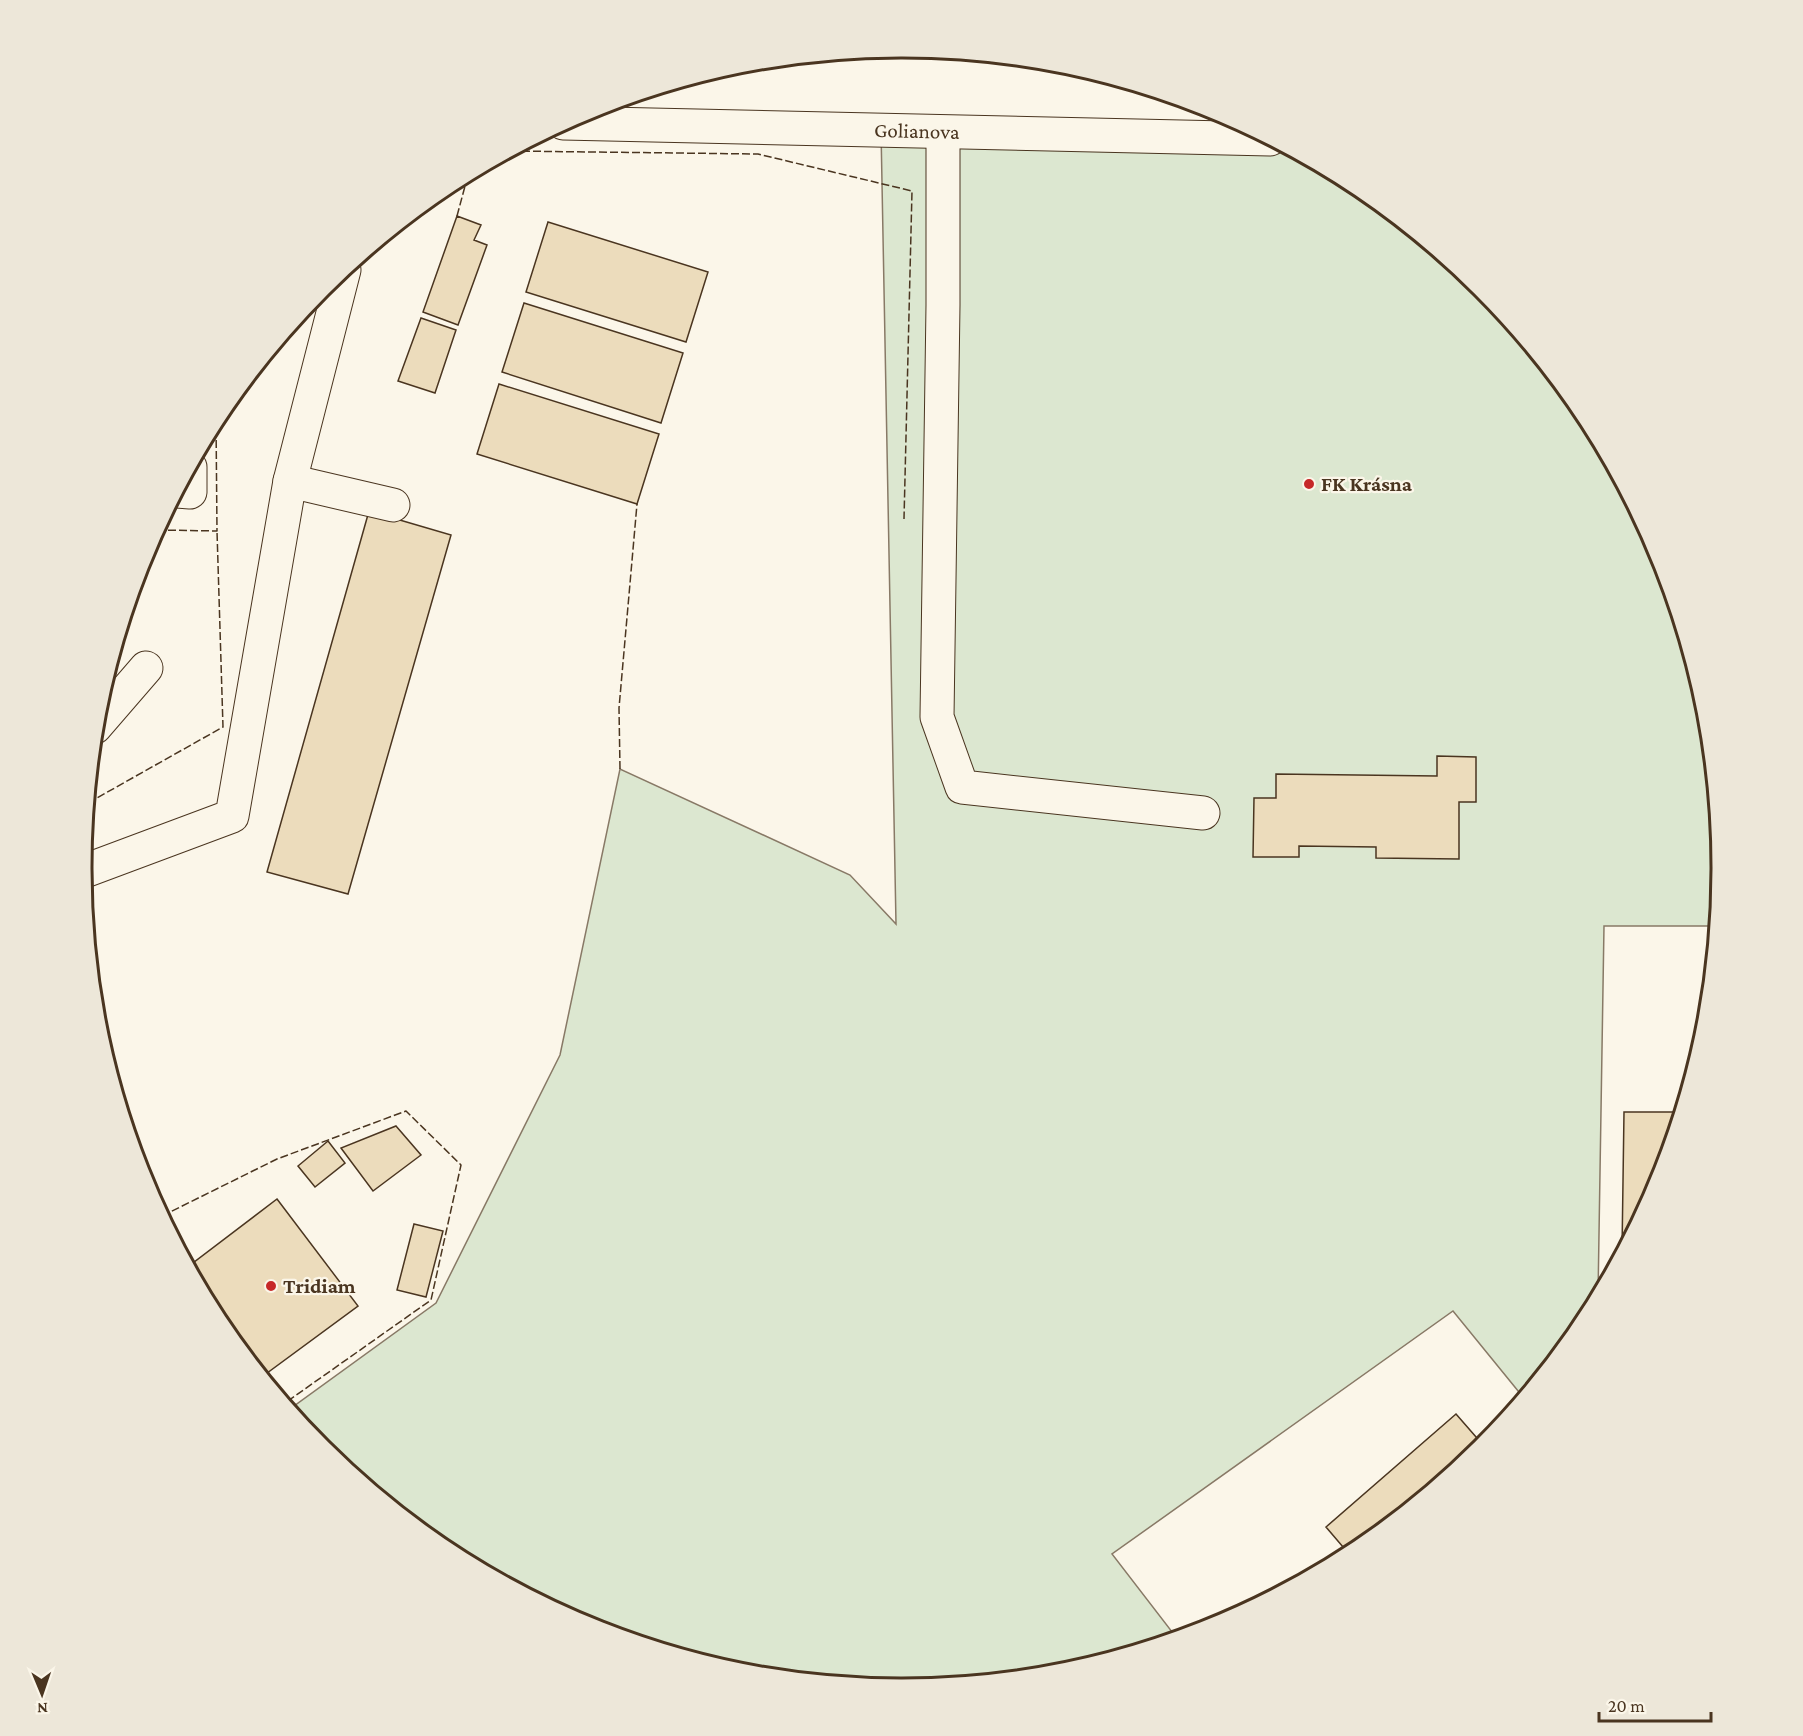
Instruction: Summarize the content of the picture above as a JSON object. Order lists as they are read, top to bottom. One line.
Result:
{"streets":{"street":["Golianova"]},"places":["FK Krásna","Tridiam"],"scale_bar":"20 m","north":"bottom"}
